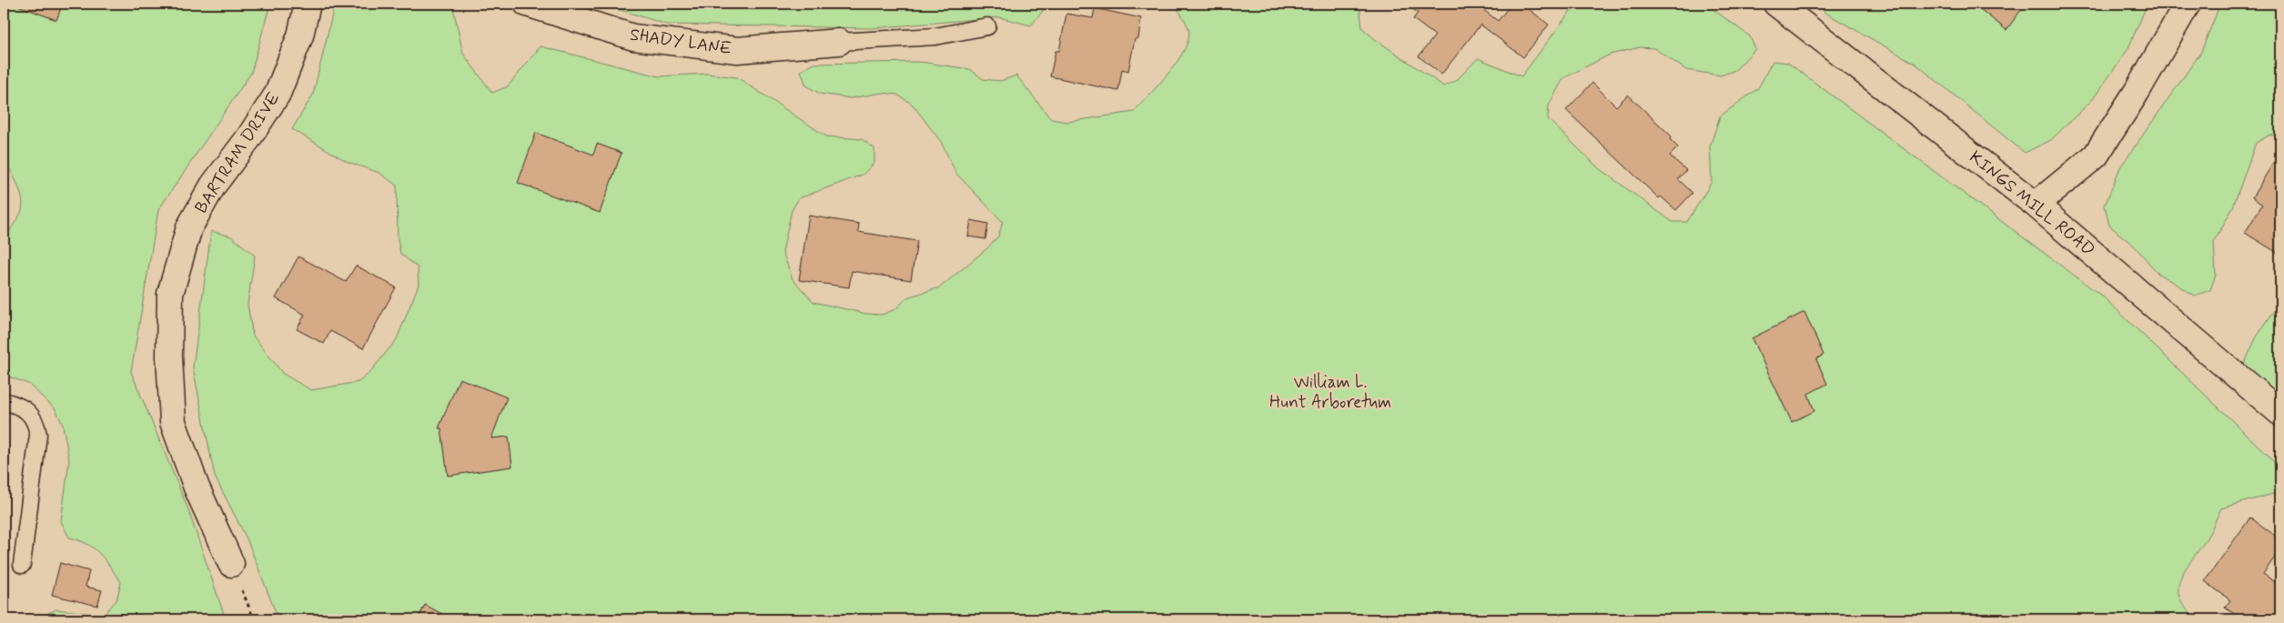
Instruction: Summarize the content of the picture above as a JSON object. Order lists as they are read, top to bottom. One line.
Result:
{"streets":{"street":["SHADY LANE","BARTRAM DRIVE","KINGS MILL ROAD"]},"parks":["William L. Hunt Arboretum"]}
